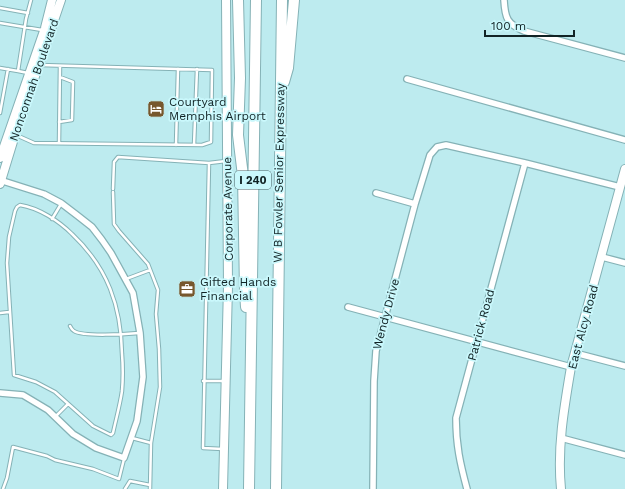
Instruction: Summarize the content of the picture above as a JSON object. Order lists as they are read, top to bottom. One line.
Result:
{"streets":{"highway":["W B Fowler Senior Expressway","I 240"],"street":["Nonconnah Boulevard","Corporate Avenue","Wendy Drive","Patrick Road","East Alcy Road"]},"crossings":[["Wendy Drive","Patrick Road"]],"places":{"hotel":["Courtyard Memphis Airport"],"office":["Gifted Hands Financial"]},"scale_bar":"100 m"}
